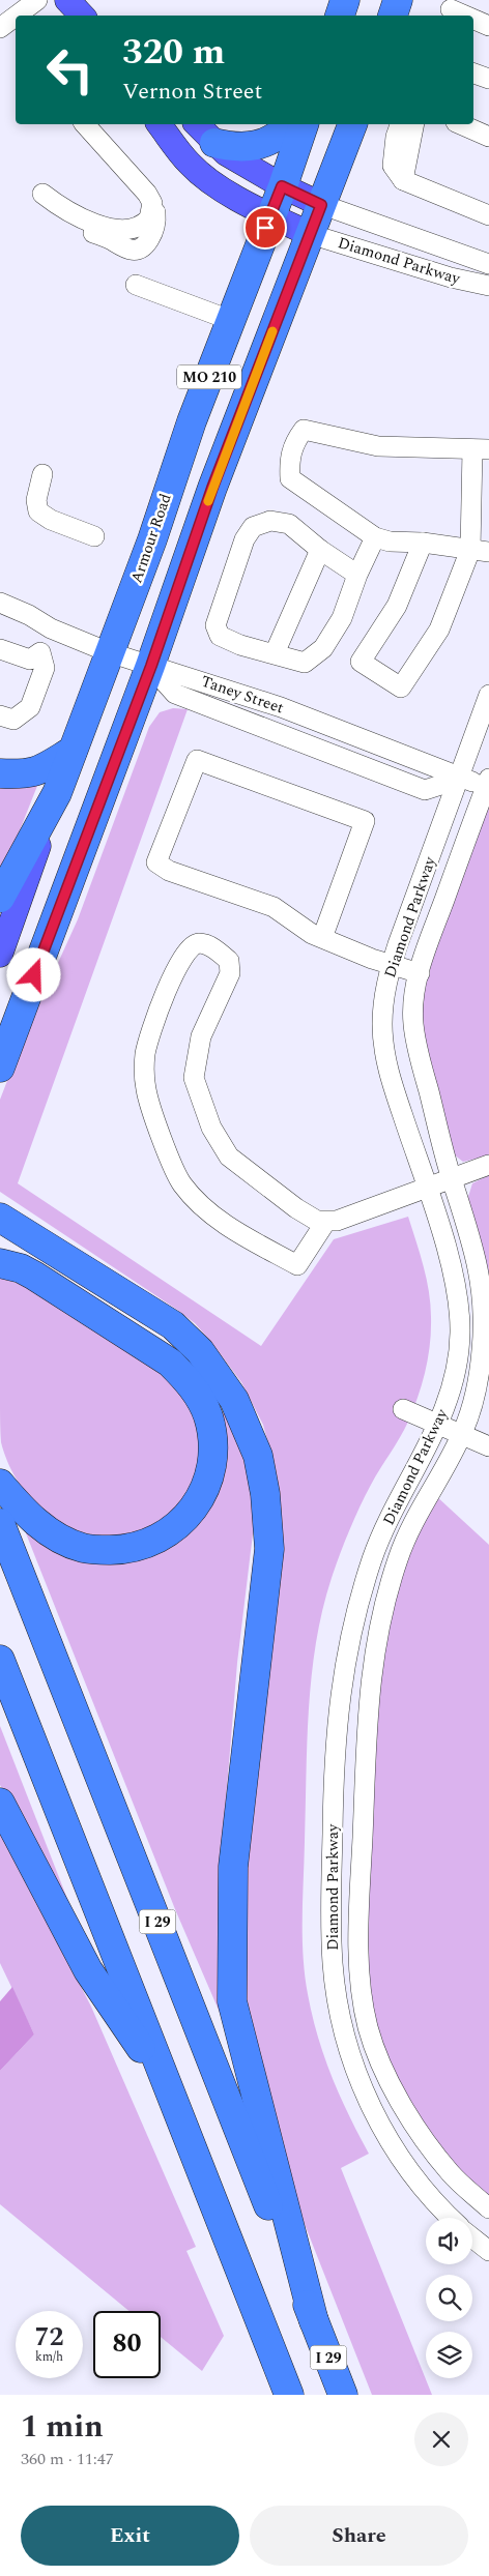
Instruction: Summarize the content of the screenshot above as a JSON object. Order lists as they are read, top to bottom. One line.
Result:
{"streets":{"highway":["MO 210","Armour Road","I 29"],"street":["Diamond Parkway","Taney Street"]},"crossings":[["Diamond Parkway","MO 210"],["Diamond Parkway","Taney Street"],["MO 210","Taney Street"],["Armour Road","Taney Street"]],"page":{"turn":["320 m","Vernon Street"],"speed":"72 km/h","limit":"80","heading":["1 min","360 m · 11:47"],"buttons":["Exit","Share"]}}
